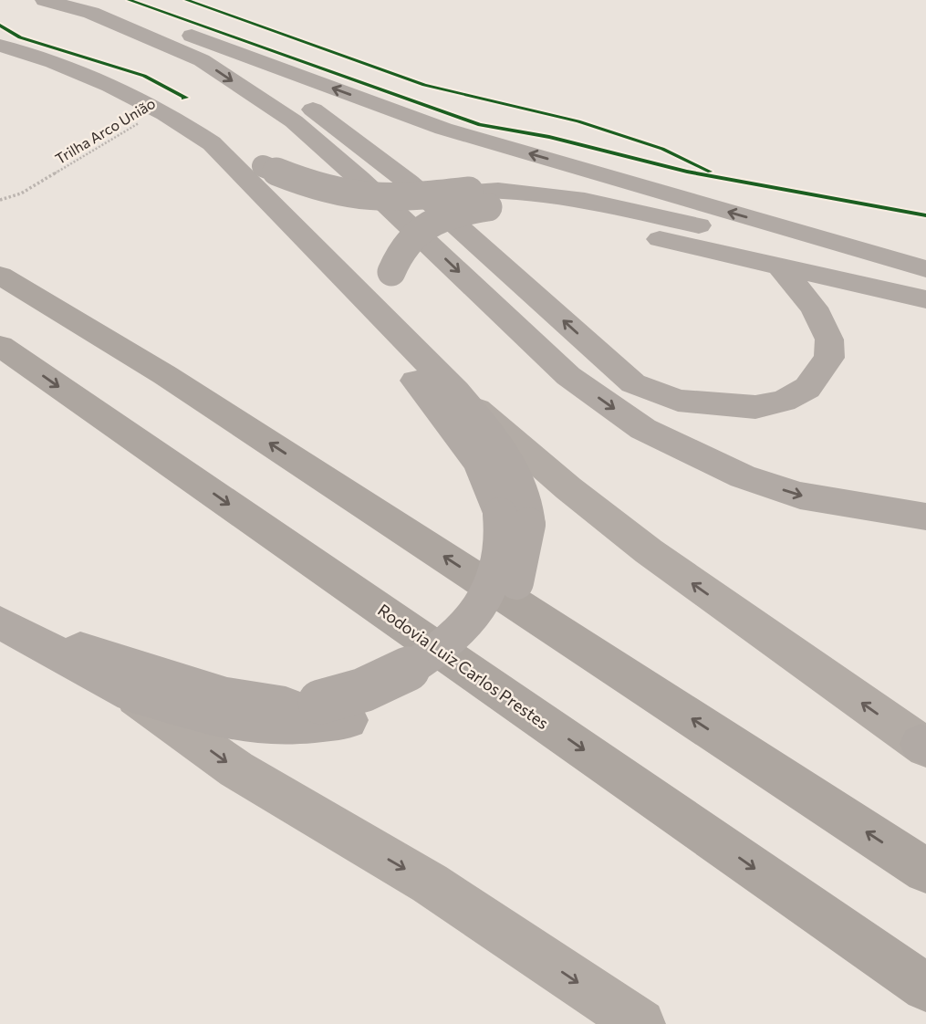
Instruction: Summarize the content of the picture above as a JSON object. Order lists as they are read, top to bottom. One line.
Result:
{"streets":{"highway":["Rodovia Luiz Carlos Prestes"],"path":["Trilha Arco União"]}}
